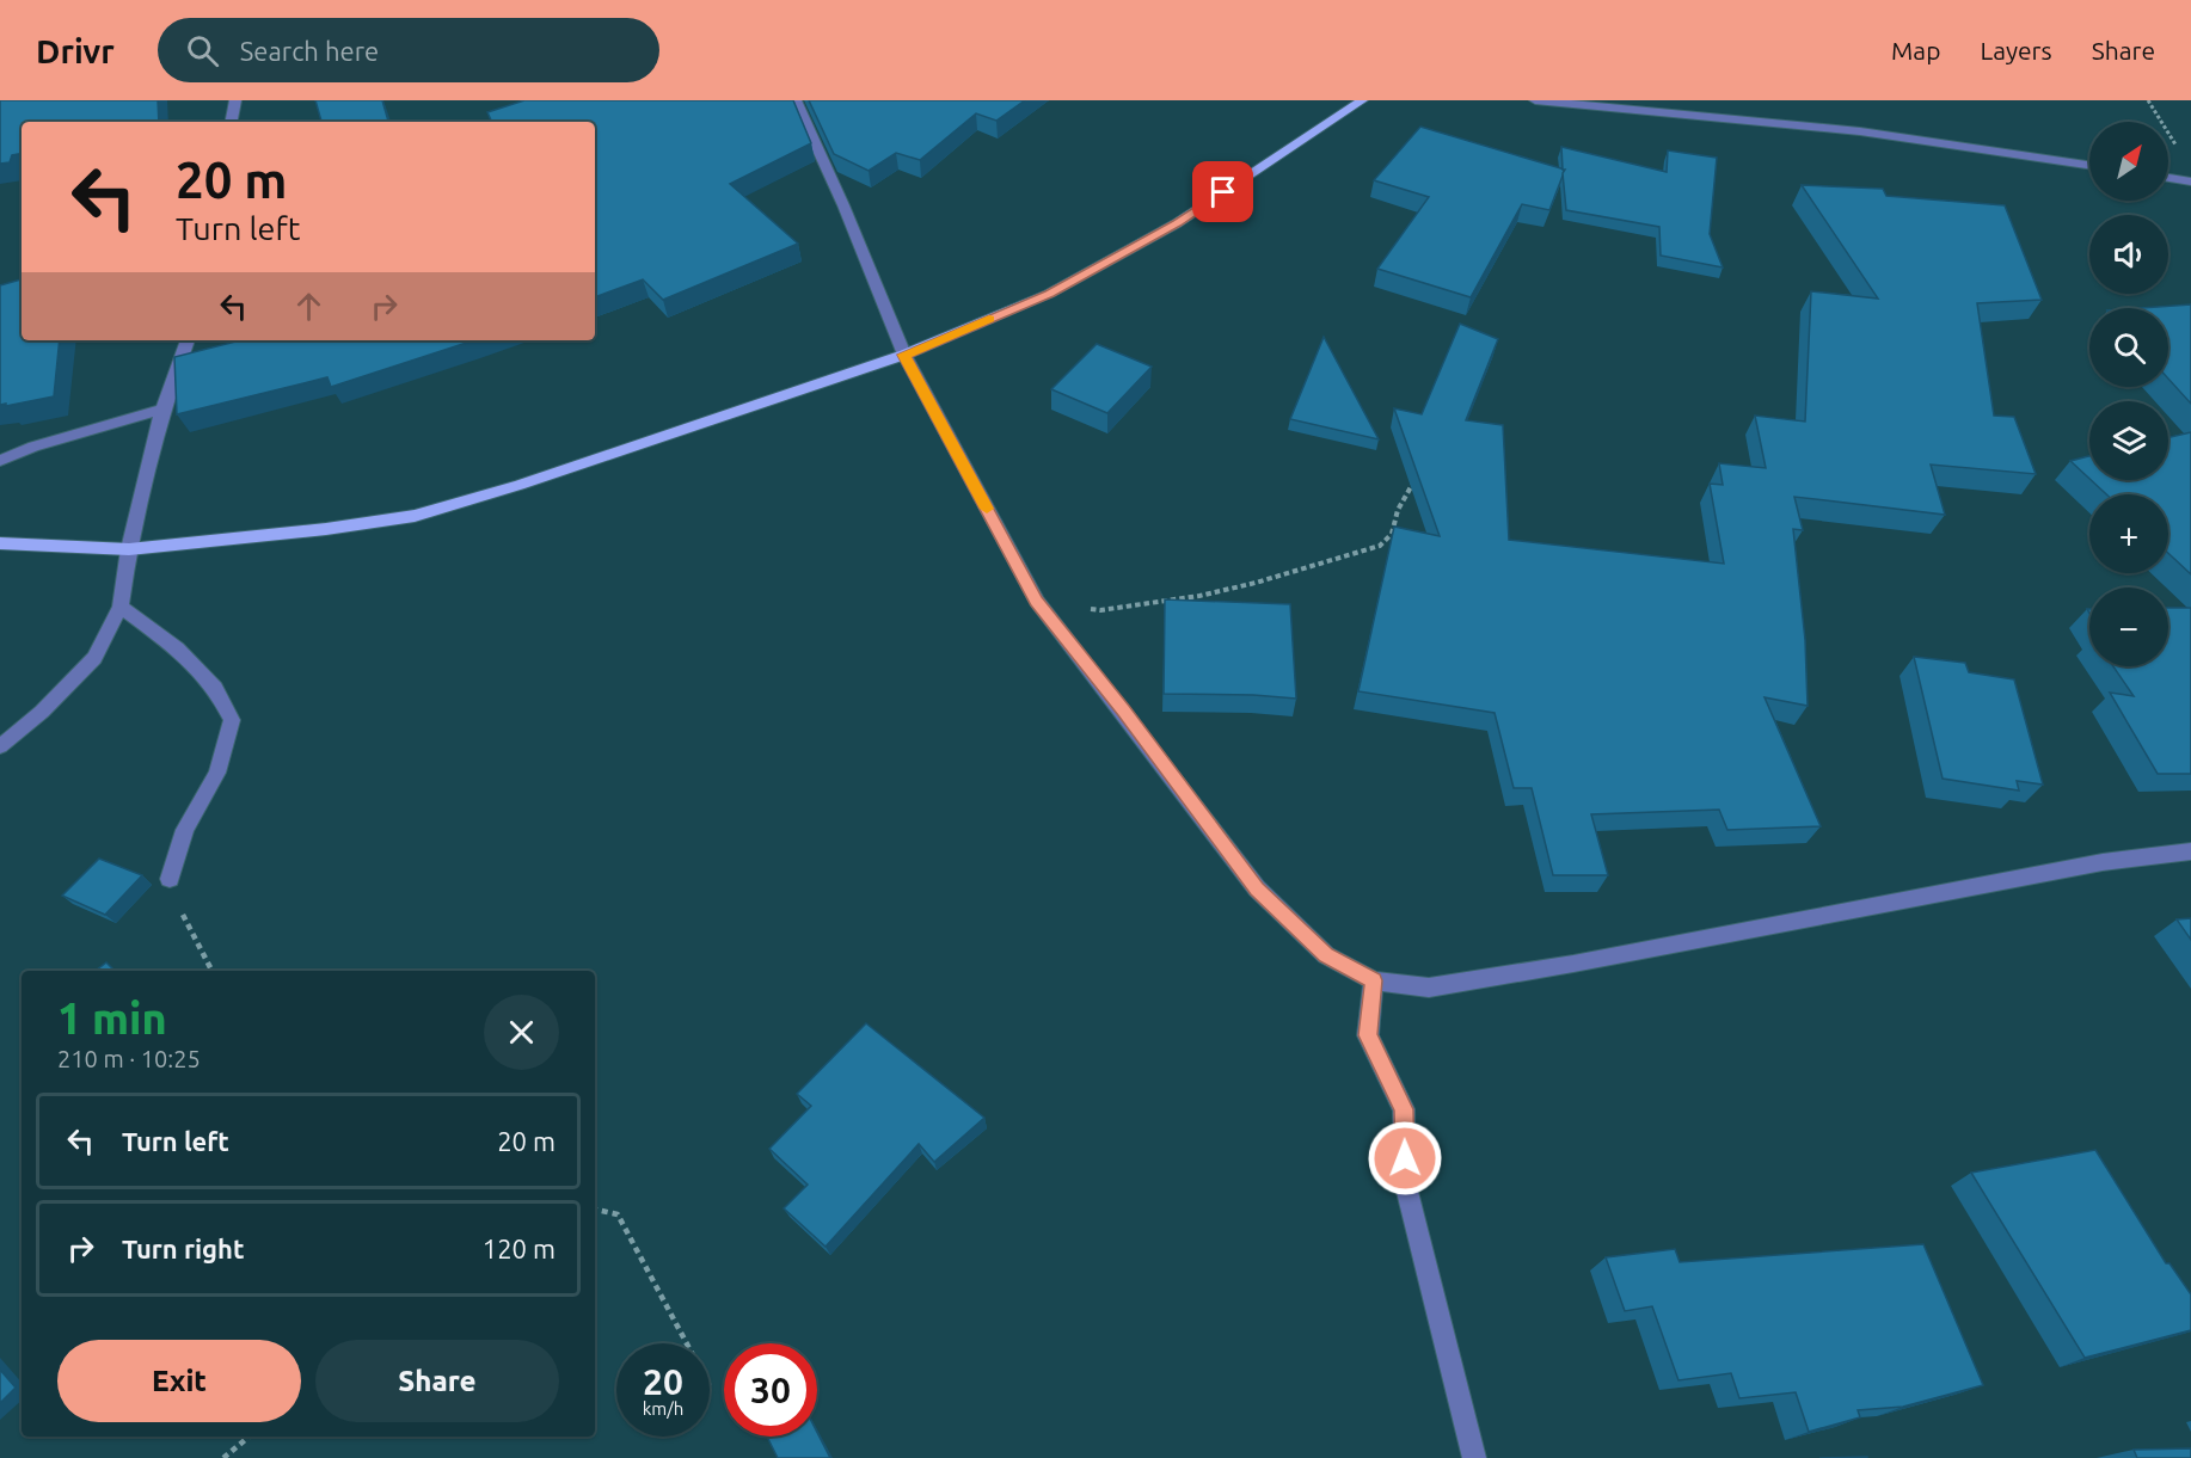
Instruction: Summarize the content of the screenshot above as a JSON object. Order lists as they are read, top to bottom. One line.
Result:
{"north":"top right","page":{"header":"Drivr","search":"Search here","nav":["Map","Layers","Share"],"map_buttons":["+","−"],"turn":["20 m","Turn left"],"heading":["1 min","210 m · 10:25"],"list":[{"name":"Turn left","value":"20 m"},{"name":"Turn right","value":"120 m"}],"buttons":["Exit","Share"],"speed":"20 km/h","limit":"30"}}
